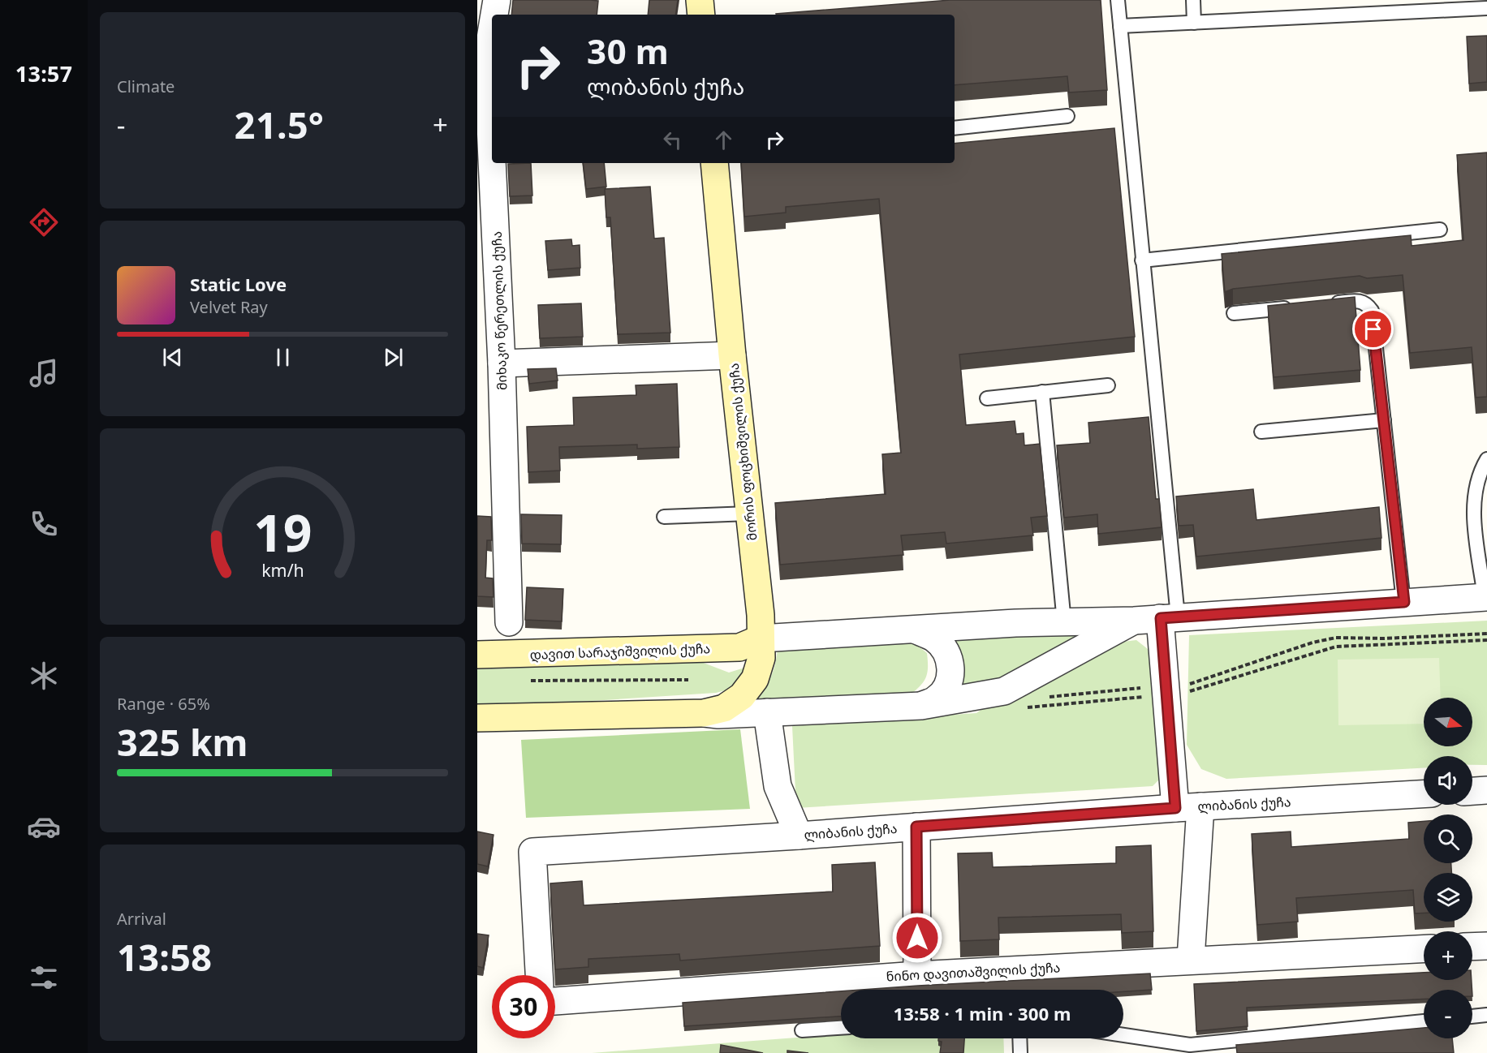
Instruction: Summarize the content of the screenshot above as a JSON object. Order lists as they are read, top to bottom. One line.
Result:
{"streets":{"main road":["მორის ფოცხიშვილის ქუჩა","დავით სარაჯიშვილის ქუჩა"],"street":["მიხაკო წერეთლის ქუჩა","ლიბანის ქუჩა","ნინო დავითაშვილის ქუჩა"]},"crossings":[["მორის ფოცხიშვილის ქუჩა","დავით სარაჯიშვილის ქუჩა"]],"north":"right","page":{"tabs":"13:57","tile":["Climate",["Range · 65%","325 km"],["Arrival","13:58"]],"turn":["30 m","ლიბანის ქუჩა"],"heat":["−","21.5°","+"],"song":["Static Love","Velvet Ray"],"map_buttons":["+","−"],"limit":"30","trip":"13:58 · 1 min · 300 m","gauge":["19","km/h"]}}
